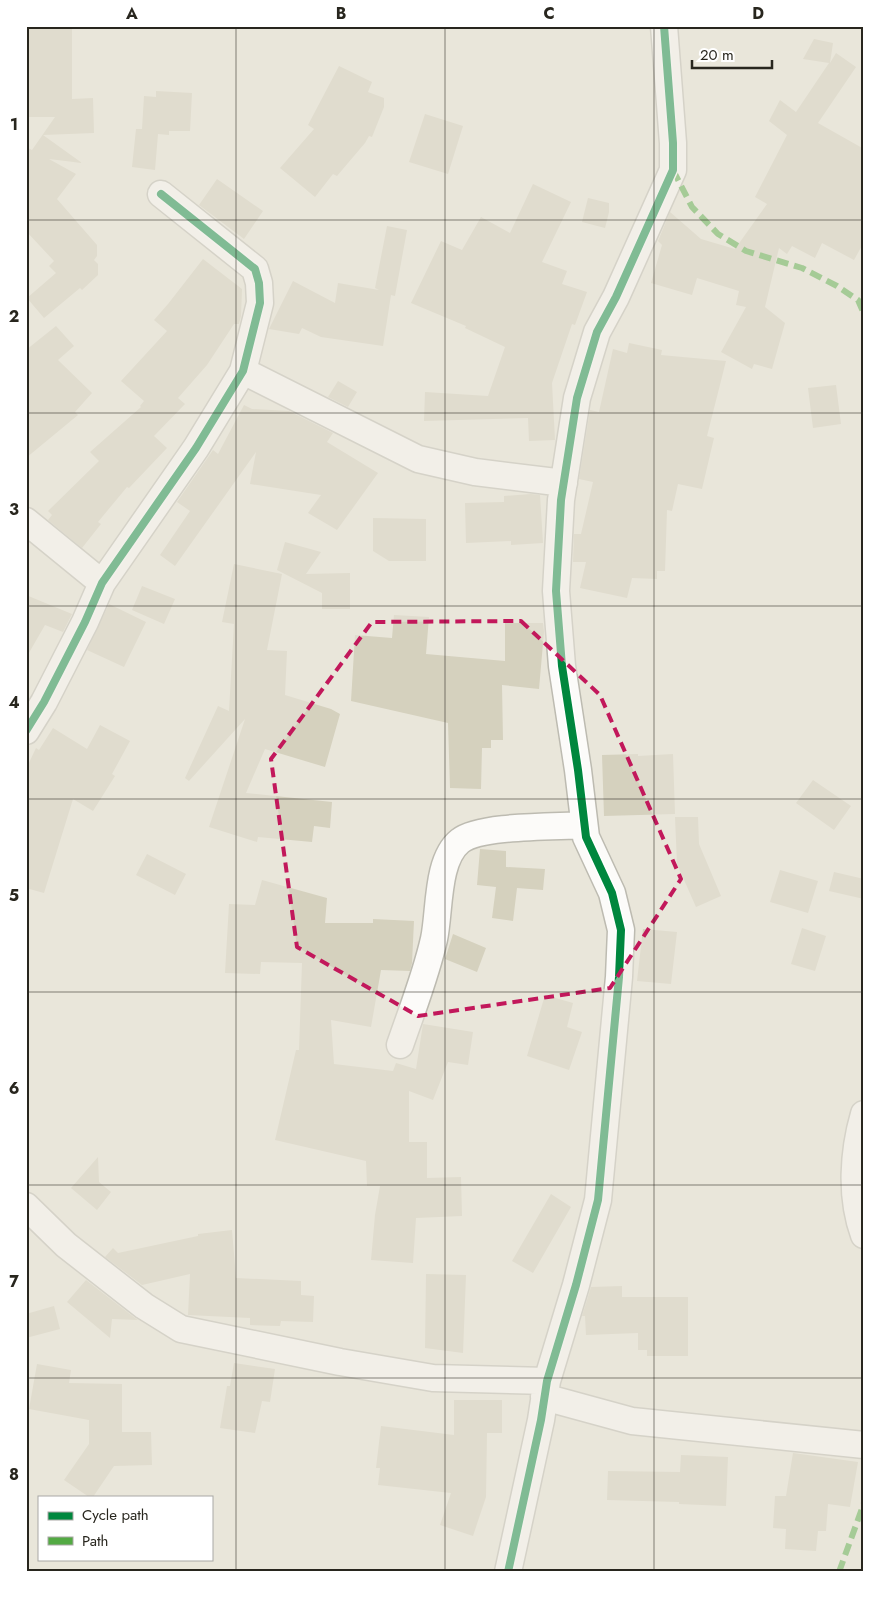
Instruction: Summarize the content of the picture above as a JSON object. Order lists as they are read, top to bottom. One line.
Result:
{"legend":["Cycle path","Path"],"scale_bar":"20 m","grid":{"columns":["A","B","C","D"],"rows":["1","2","3","4","5","6","7","8"]}}
